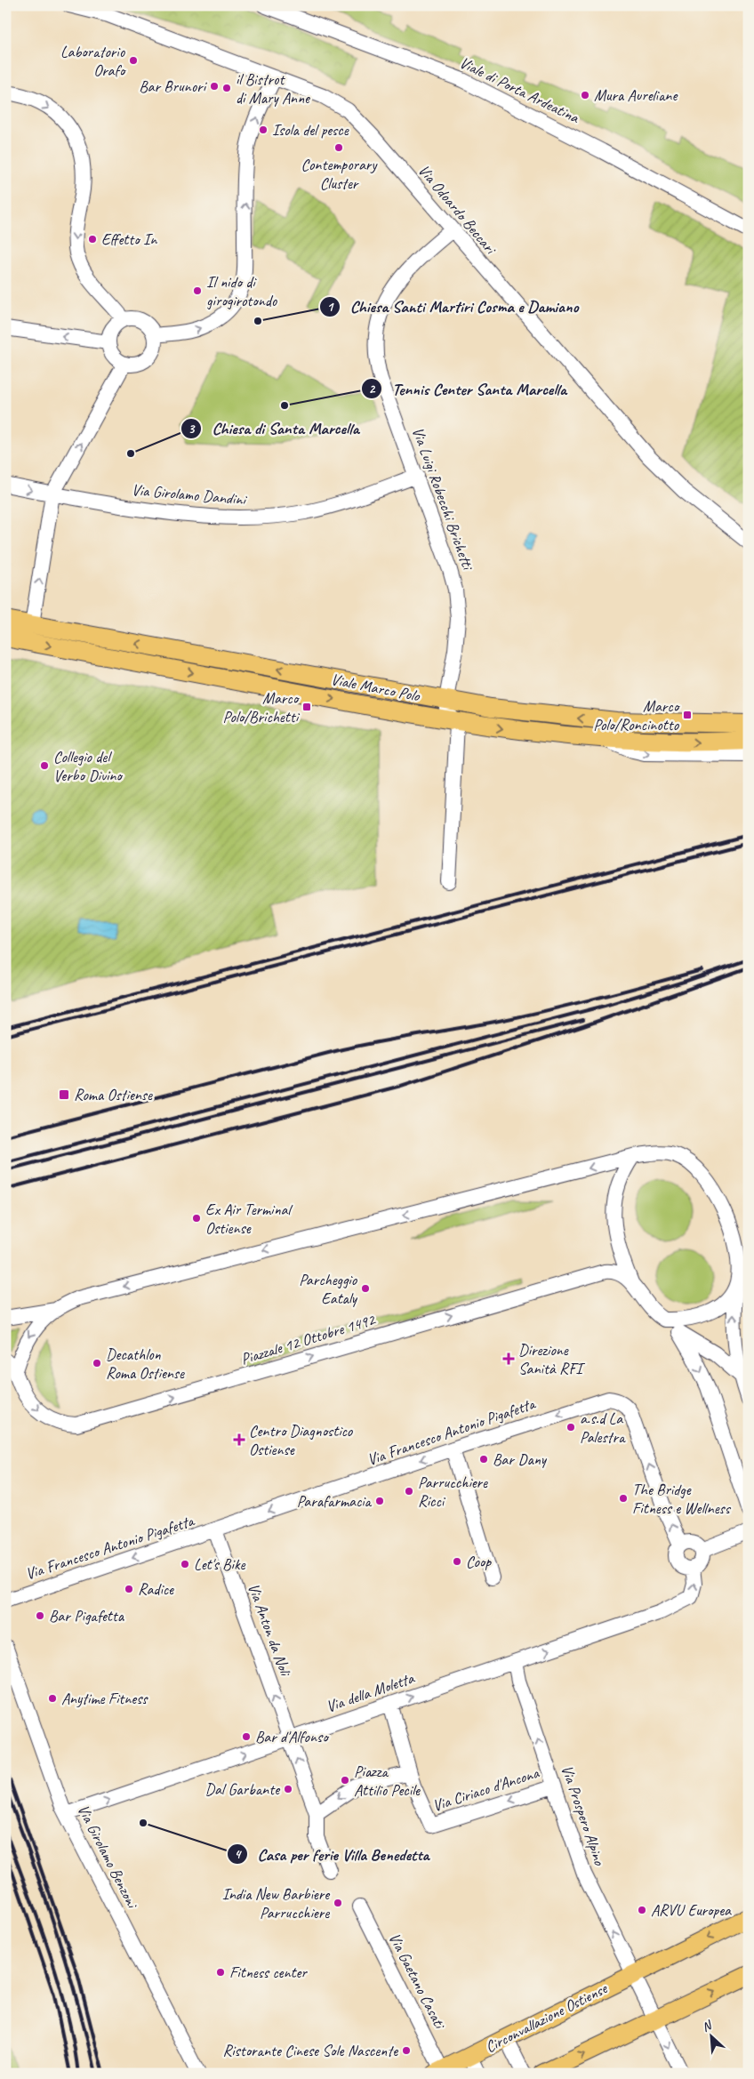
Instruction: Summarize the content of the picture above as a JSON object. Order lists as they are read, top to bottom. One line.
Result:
{"streets":{"main road":["Viale Marco Polo","Circonvallazione Ostiense"],"street":["Viale di Porta Ardeatina","Via Odoardo Beccari","Via Girolamo Dandini","Via Luigi Robecchi Brichetti","Piazzale 12 Ottobre 1492","Via Francesco Antonio Pigafetta","Via Anton da Noli","Via della Moletta","Via Ciriaco d'Ancona","Via Prospero Alpino","Via Girolamo Benzoni","Via Gaetano Casati"]},"crossings":[["Via Odoardo Beccari","Via Luigi Robecchi Brichetti"],["Via Girolamo Dandini","Via Luigi Robecchi Brichetti"],["Via Luigi Robecchi Brichetti","Viale Marco Polo"],["Via Francesco Antonio Pigafetta","Via Anton da Noli"],["Via Francesco Antonio Pigafetta","Via della Moletta"],["Via Anton da Noli","Via della Moletta"],["Via della Moletta","Via Prospero Alpino"],["Via della Moletta","Via Girolamo Benzoni"],["Via Ciriaco d'Ancona","Via Prospero Alpino"],["Via Prospero Alpino","Circonvallazione Ostiense"],["Via Gaetano Casati","Circonvallazione Ostiense"]],"one_way":["Via Francesco Antonio Pigafetta","Via Anton da Noli","Via della Moletta","Via Prospero Alpino"],"places":{"other":["Laboratorio Orafo","Bar Brunori","il Bistrot di Mary Anne","Mura Aureliane","Isola del pesce","Contemporary Cluster","Effetto In","Il nido di girogirotondo","Chiesa Santi Martiri Cosma e Damiano","Tennis Center Santa Marcella","Chiesa di Santa Marcella","Collegio del Verbo Divino","Ex Air Terminal Ostiense","Parcheggio Eataly","Decathlon Roma Ostiense","a.s.d La Palestra","Bar Dany","Parrucchiere Ricci","The Bridge Fitness e Wellness","Parafarmacia","Coop","Let's Bike","Radice","Bar Pigafetta","Anytime Fitness","Bar d'Alfonso","Piazza Attilio Pecile","Dal Garbante","Casa per ferie Villa Benedetta","India New Barbiere Parrucchiere","ARVU Europea","Fitness center","Ristorante Cinese Sole Nascente"],"transit":["Marco Polo/Brichetti","Marco Polo/Roncinotto","Roma Ostiense"],"health":["Direzione Sanità RFI","Centro Diagnostico Ostiense"]},"north":"top left"}
